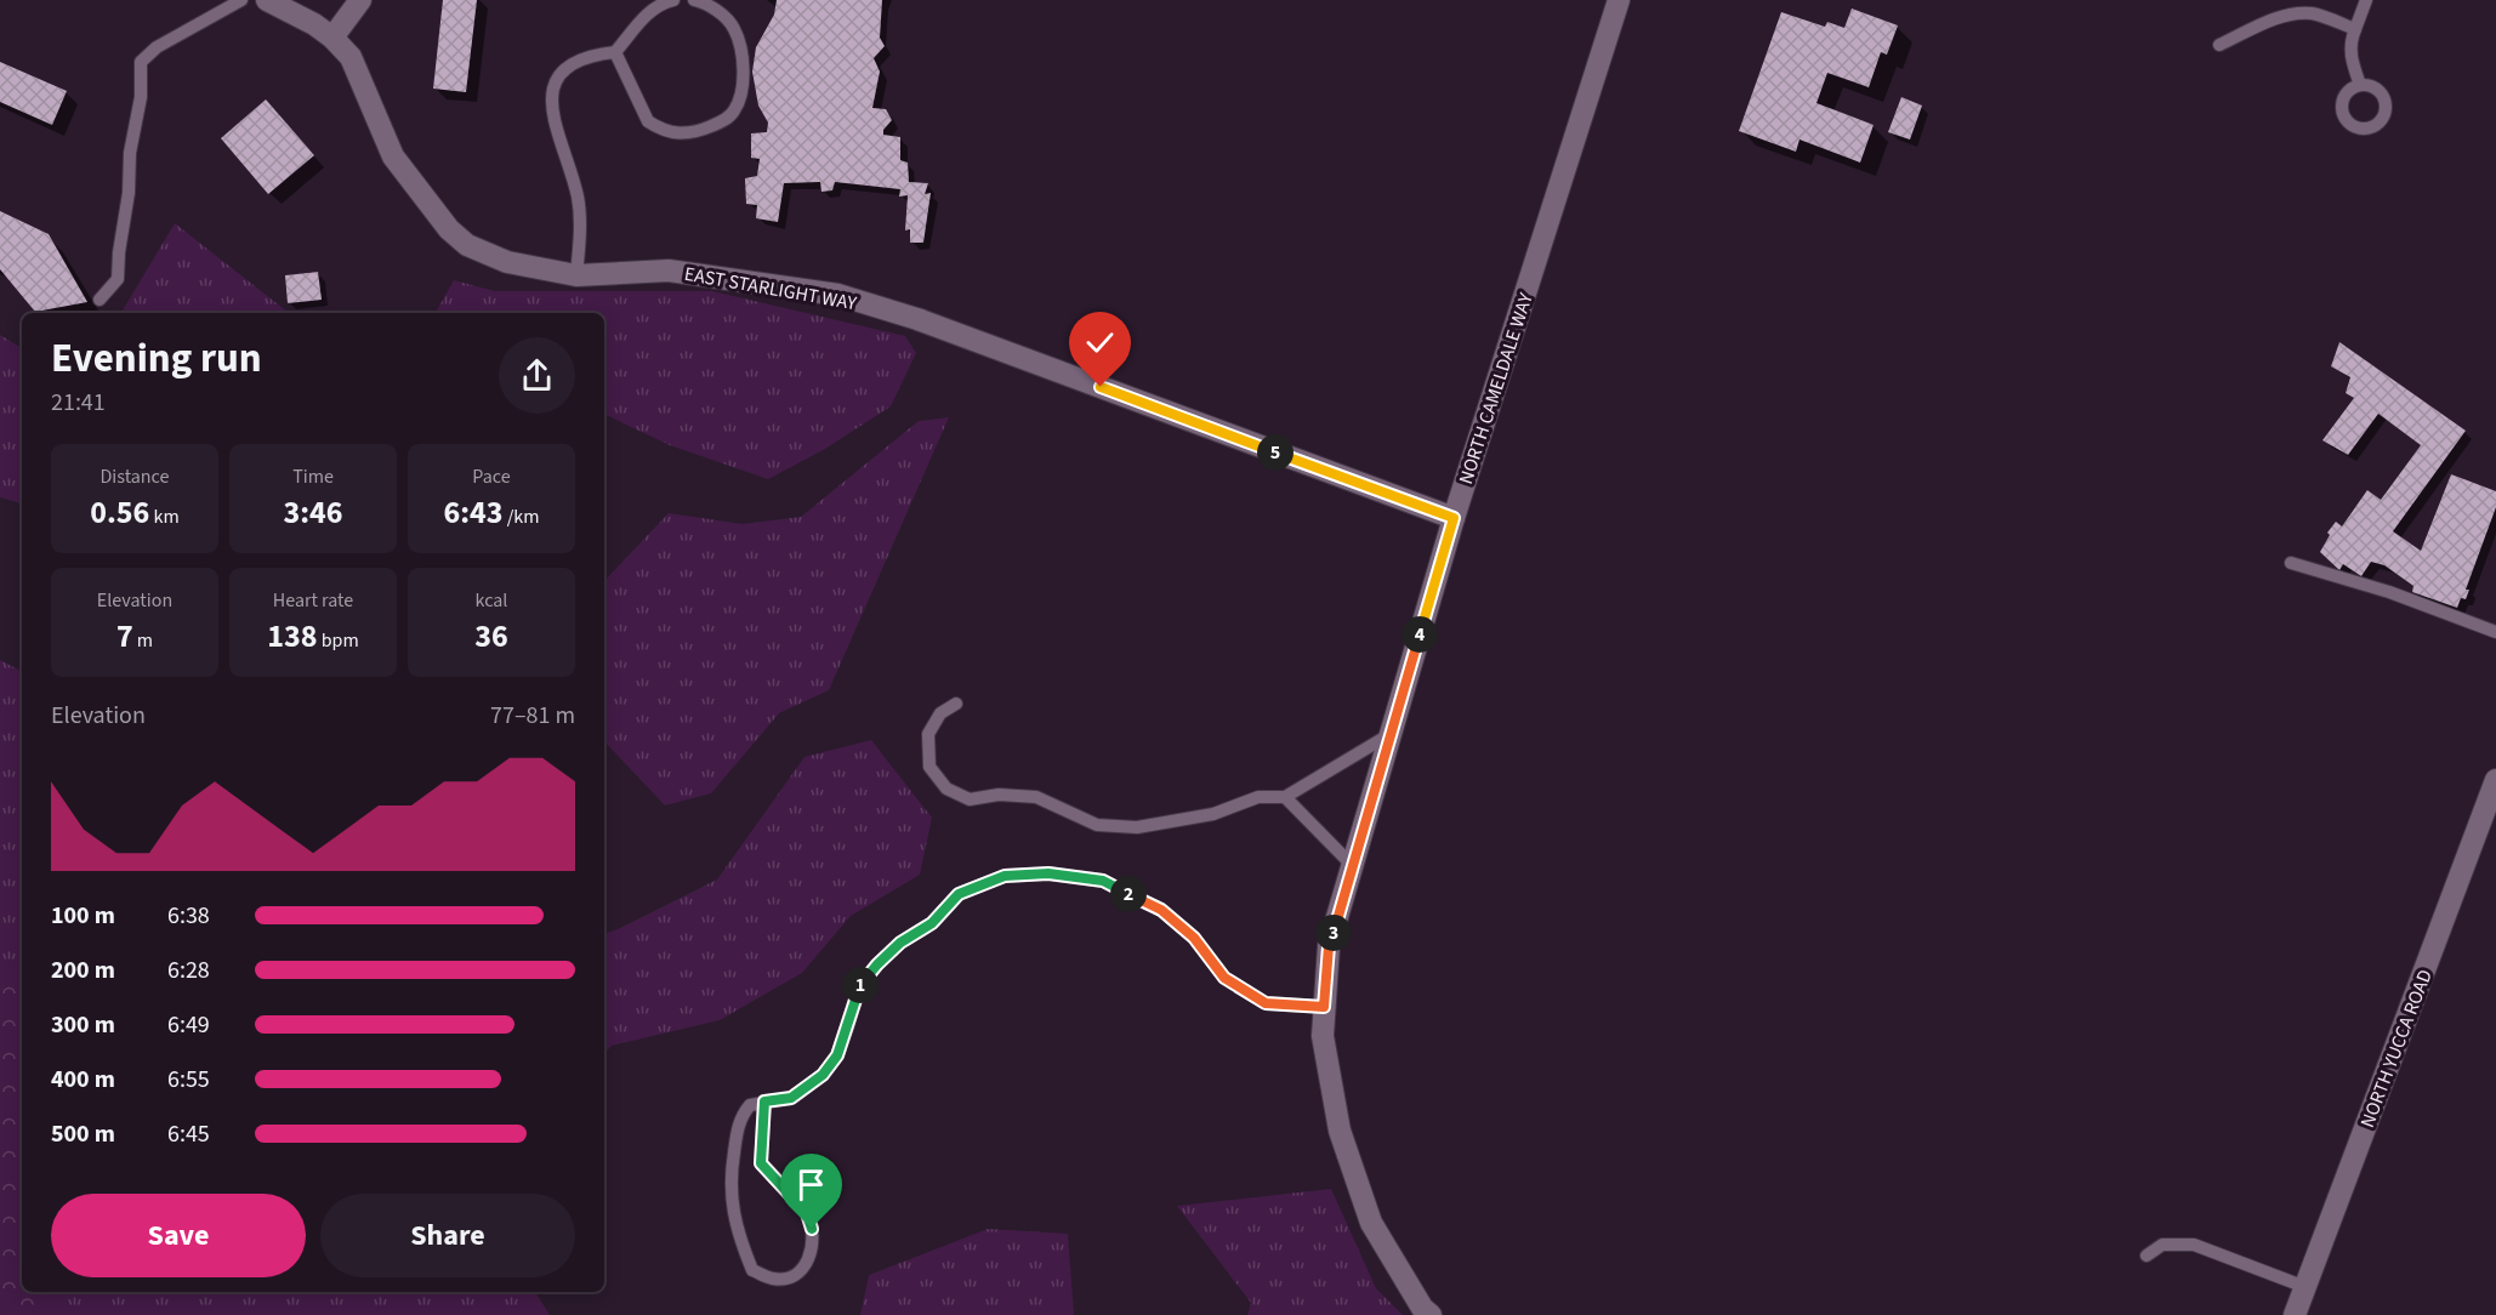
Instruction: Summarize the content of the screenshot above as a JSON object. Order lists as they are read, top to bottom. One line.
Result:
{"streets":{"street":["EAST STARLIGHT WAY","NORTH CAMELDALE WAY","NORTH YUCCA ROAD"]},"crossings":[["EAST STARLIGHT WAY","NORTH CAMELDALE WAY"]],"page":{"heading":["Evening run","21:41"],"pins":["5","4","2","3","1"],"stats":[["Distance","0.56 km"],["Time","3:46"],["Pace","6:43 /km"],["Elevation","7 m"],["Heart rate","138 bpm"],["kcal","36"]],"chart":["Elevation","77–81 m"],"list":[{"name":"100 m","note":"6:38"},{"name":"200 m","note":"6:28"},{"name":"300 m","note":"6:49"},{"name":"400 m","note":"6:55"},{"name":"500 m","note":"6:45"}],"buttons":["Save","Share"]}}
